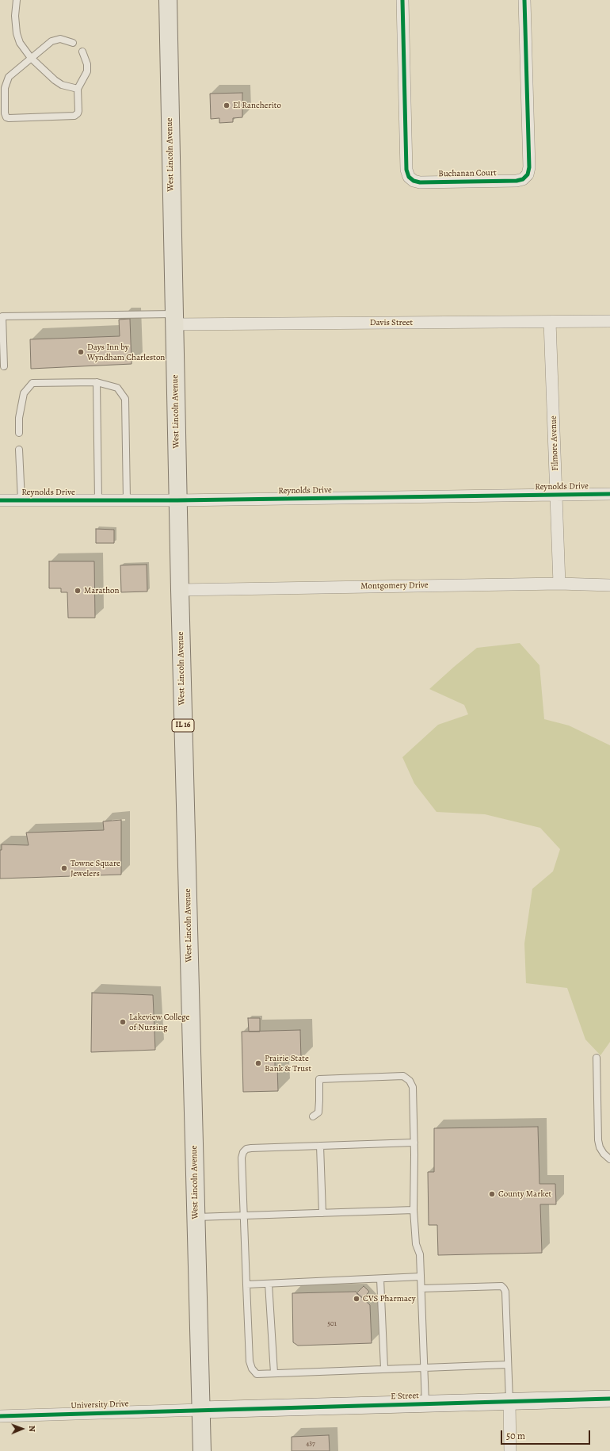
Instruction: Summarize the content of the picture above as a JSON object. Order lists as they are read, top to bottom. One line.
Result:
{"streets":{"main road":["West Lincoln Avenue","IL 16"],"street":["Buchanan Court","Davis Street","Filmore Avenue","Reynolds Drive","Montgomery Drive","E Street","University Drive"]},"crossings":[["West Lincoln Avenue","Davis Street"],["West Lincoln Avenue","Reynolds Drive"],["West Lincoln Avenue","Montgomery Drive"],["West Lincoln Avenue","E Street"],["West Lincoln Avenue","University Drive"],["Davis Street","Filmore Avenue"],["Filmore Avenue","Reynolds Drive"],["Filmore Avenue","Montgomery Drive"],["E Street","University Drive"]],"places":["El Rancherito","Days Inn by Wyndham Charleston","Marathon","Towne Square Jewelers","Lakeview College of Nursing","Prairie State Bank & Trust","County Market","CVS Pharmacy"],"house_numbers":["501","437"],"scale_bar":"50 m","north":"right"}
